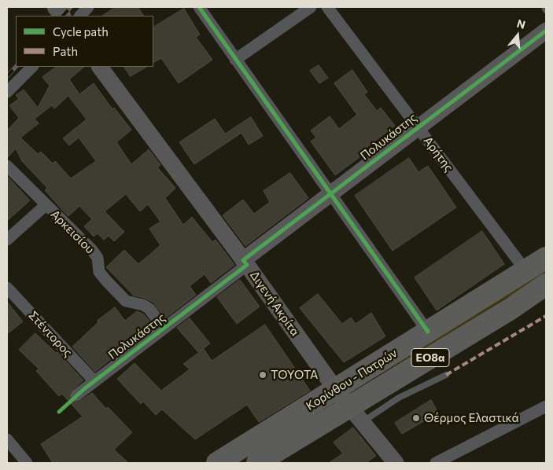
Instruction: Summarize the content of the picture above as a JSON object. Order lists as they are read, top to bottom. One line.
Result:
{"streets":{"highway":["ΕΟ8α","Κορίνθου - Πατρών"],"street":["Πολυκάστης","Αρήτης","Αρκεισίου","Διγενή Ακρίτα","Στέντορος"]},"crossings":[["Πολυκάστης","Αρήτης"],["Πολυκάστης","Αρκεισίου"],["Πολυκάστης","Διγενή Ακρίτα"],["Πολυκάστης","Στέντορος"],["Διγενή Ακρίτα","Κορίνθου - Πατρών"]],"places":["TOYOTA","Θέρμος Ελαστικά"],"legend":["Cycle path","Path"],"north":"top"}
